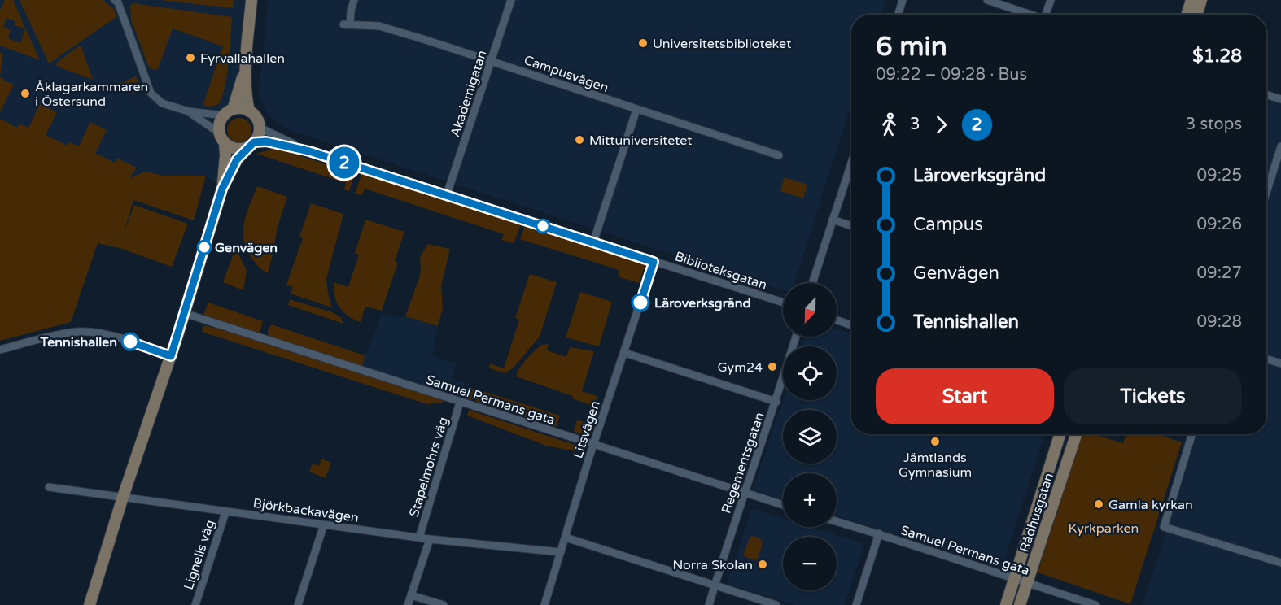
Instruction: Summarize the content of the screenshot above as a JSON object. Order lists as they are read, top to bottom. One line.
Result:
{"streets":{"street":["Campusvägen","Akademigatan","Biblioteksgatan","Samuel Permans gata","Litsvägen","Regementsgatan","Stapelmohrs väg","Björkbackavägen","Rådhusgatan","Lignells väg"]},"crossings":[["Campusvägen","Akademigatan"],["Akademigatan","Biblioteksgatan"],["Biblioteksgatan","Litsvägen"],["Samuel Permans gata","Litsvägen"],["Samuel Permans gata","Regementsgatan"],["Samuel Permans gata","Stapelmohrs väg"],["Samuel Permans gata","Rådhusgatan"],["Litsvägen","Björkbackavägen"],["Stapelmohrs väg","Björkbackavägen"],["Björkbackavägen","Lignells väg"]],"parks":["Kyrkparken"],"places":["Universitetsbiblioteket","Fyrvallahallen","Åklagarkammaren i Östersund","Mittuniversitetet","Genvägen","Läroverksgränd","Tennishallen","Gym24","Jämtlands Gymnasium","Gamla kyrkan","Norra Skolan"],"lines":["bus line 2"],"north":"bottom","page":{"on_map":"2","heading":["6 min","09:22 – 09:28 · Bus","$1.28"],"legs":["3","2","3 stops"],"list":[{"name":"Läroverksgränd","value":"09:25"},{"name":"Campus","value":"09:26"},{"name":"Genvägen","value":"09:27"},{"name":"Tennishallen","value":"09:28"}],"map_buttons":["+","−"],"buttons":["Start","Tickets"]}}
